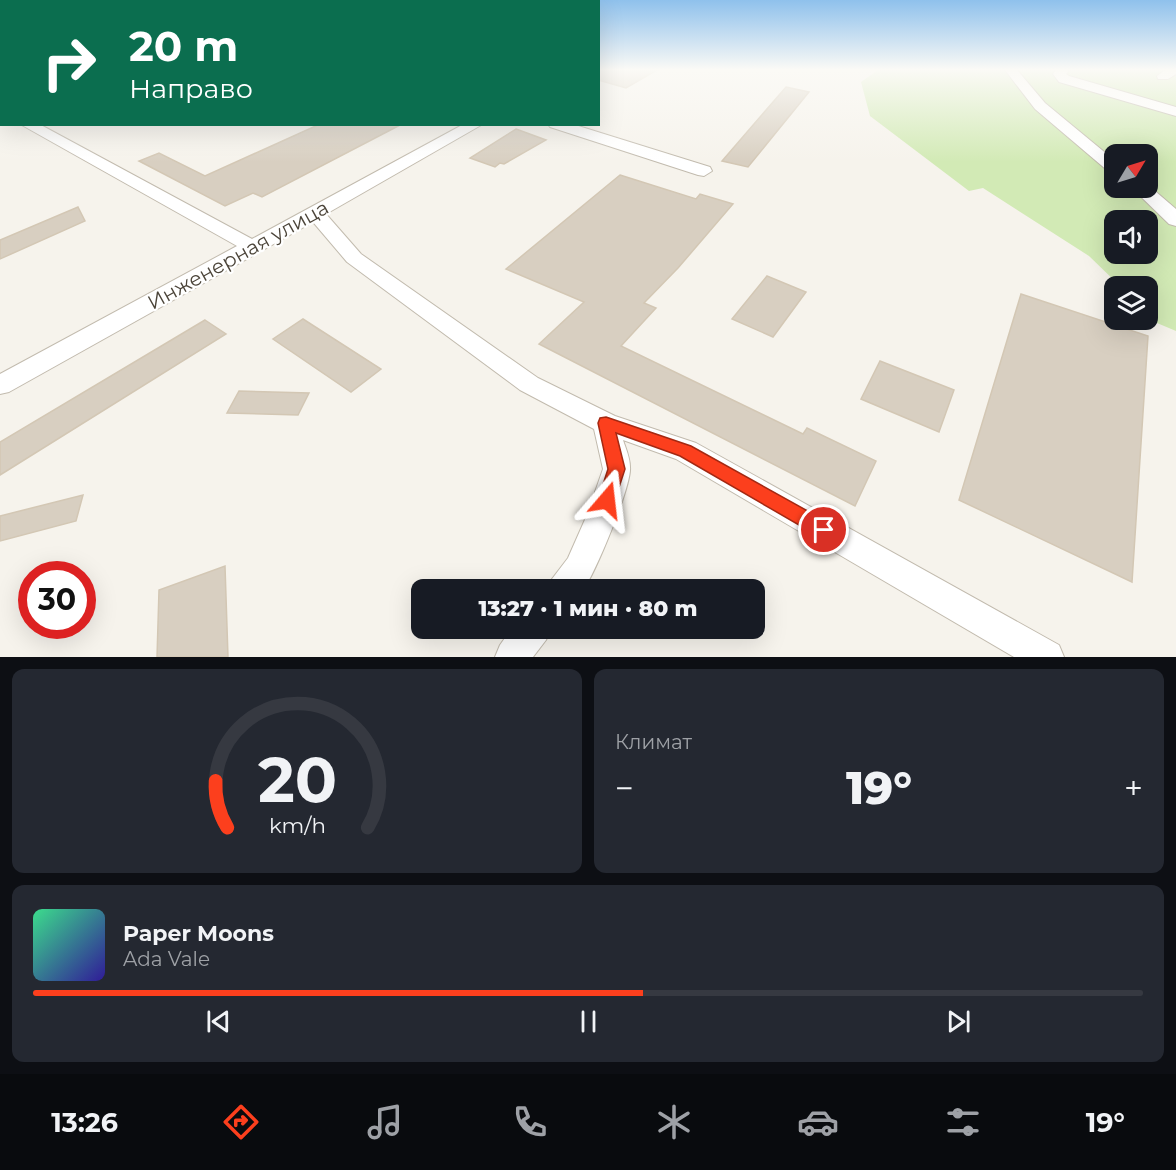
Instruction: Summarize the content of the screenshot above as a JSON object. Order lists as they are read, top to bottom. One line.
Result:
{"streets":{"street":["Инженерная улица"]},"north":"top right","page":{"turn":["20 m","Направо"],"limit":"30","trip":"13:27 · 1 мин · 80 m","tile":"Климат","heat":["−","19°","+"],"song":["Paper Moons","Ada Vale"],"tabs":["13:26","19°"],"gauge":["20","km/h"]}}
